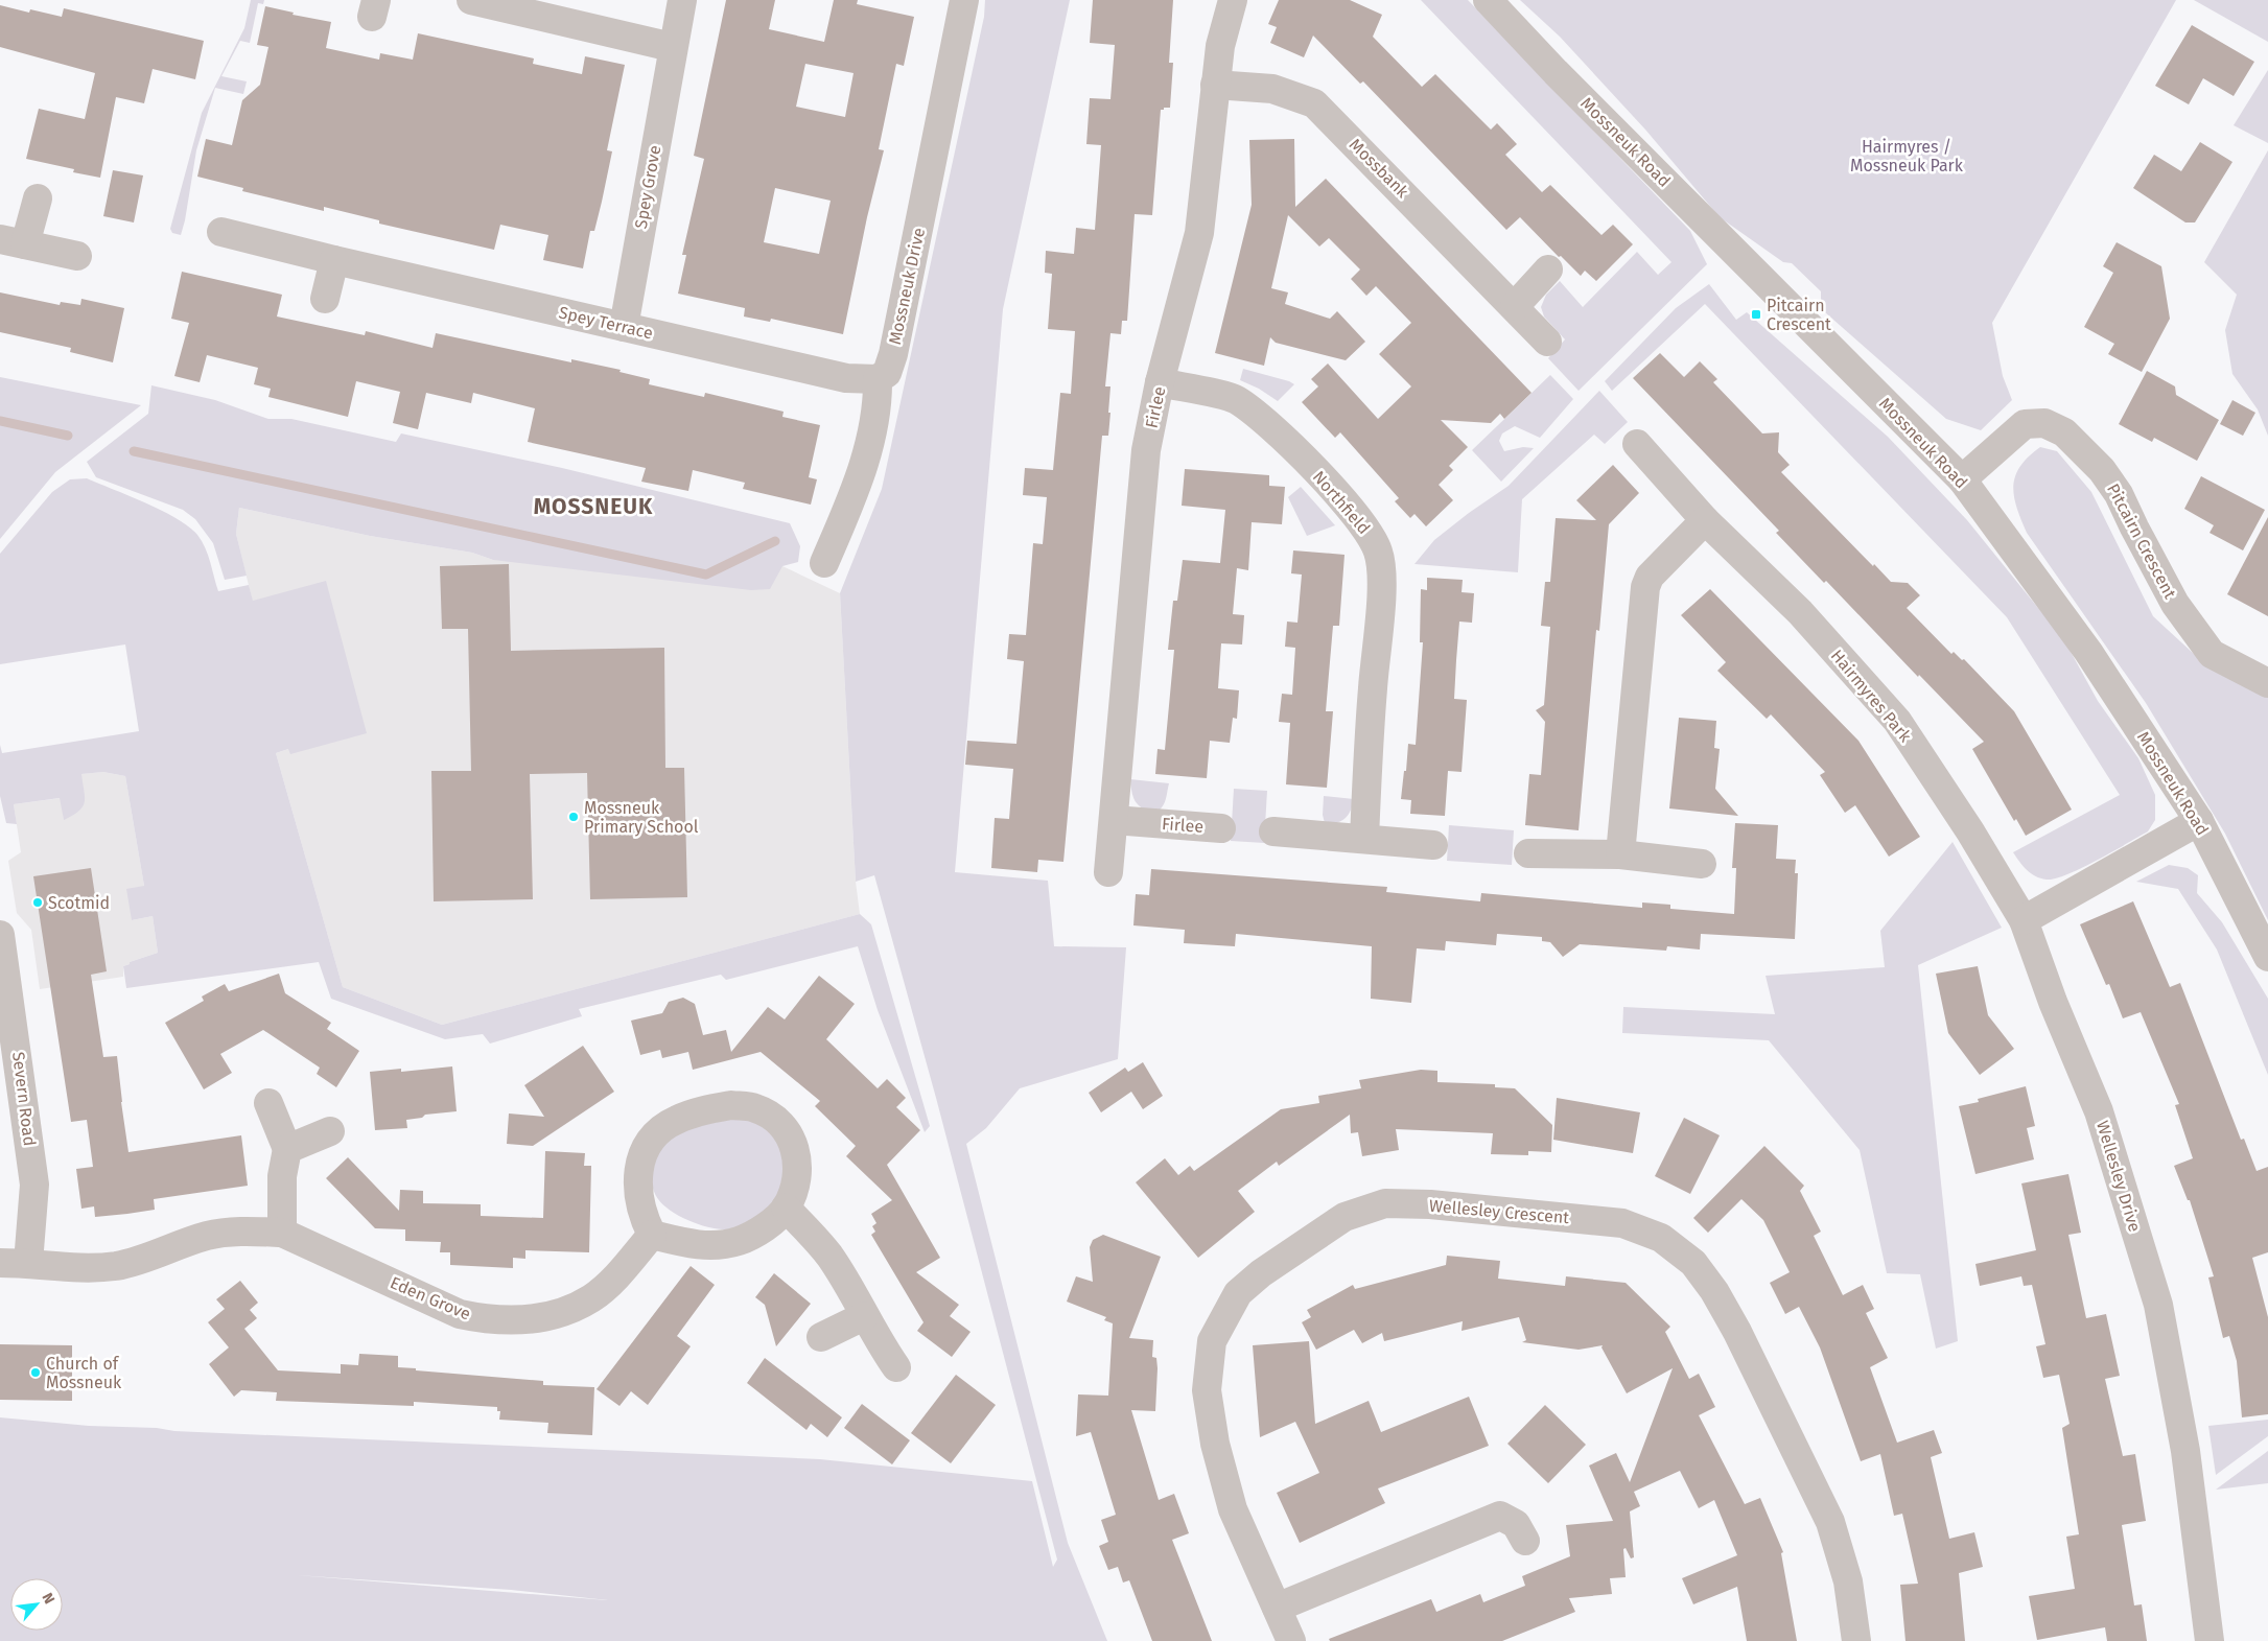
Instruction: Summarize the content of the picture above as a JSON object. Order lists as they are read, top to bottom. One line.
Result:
{"streets":{"street":["Mossneuk Road","Mossbank","Spey Grove","Mossneuk Drive","Spey Terrace","Firlee","Northfield","Pitcairn Crescent","Hairmyres Park","Severn Road","Wellesley Drive","Wellesley Crescent","Eden Grove"]},"crossings":[["Mossneuk Road","Pitcairn Crescent"],["Mossbank","Firlee"],["Spey Grove","Spey Terrace"],["Mossneuk Drive","Spey Terrace"],["Firlee","Northfield"],["Hairmyres Park","Wellesley Drive"],["Severn Road","Eden Grove"]],"districts":["MOSSNEUK"],"parks":["Hairmyres / Mossneuk Park"],"places":{"transit":["Pitcairn Crescent"],"other":["Mossneuk Primary School","Scotmid","Church of Mossneuk"]},"north":"top right"}
